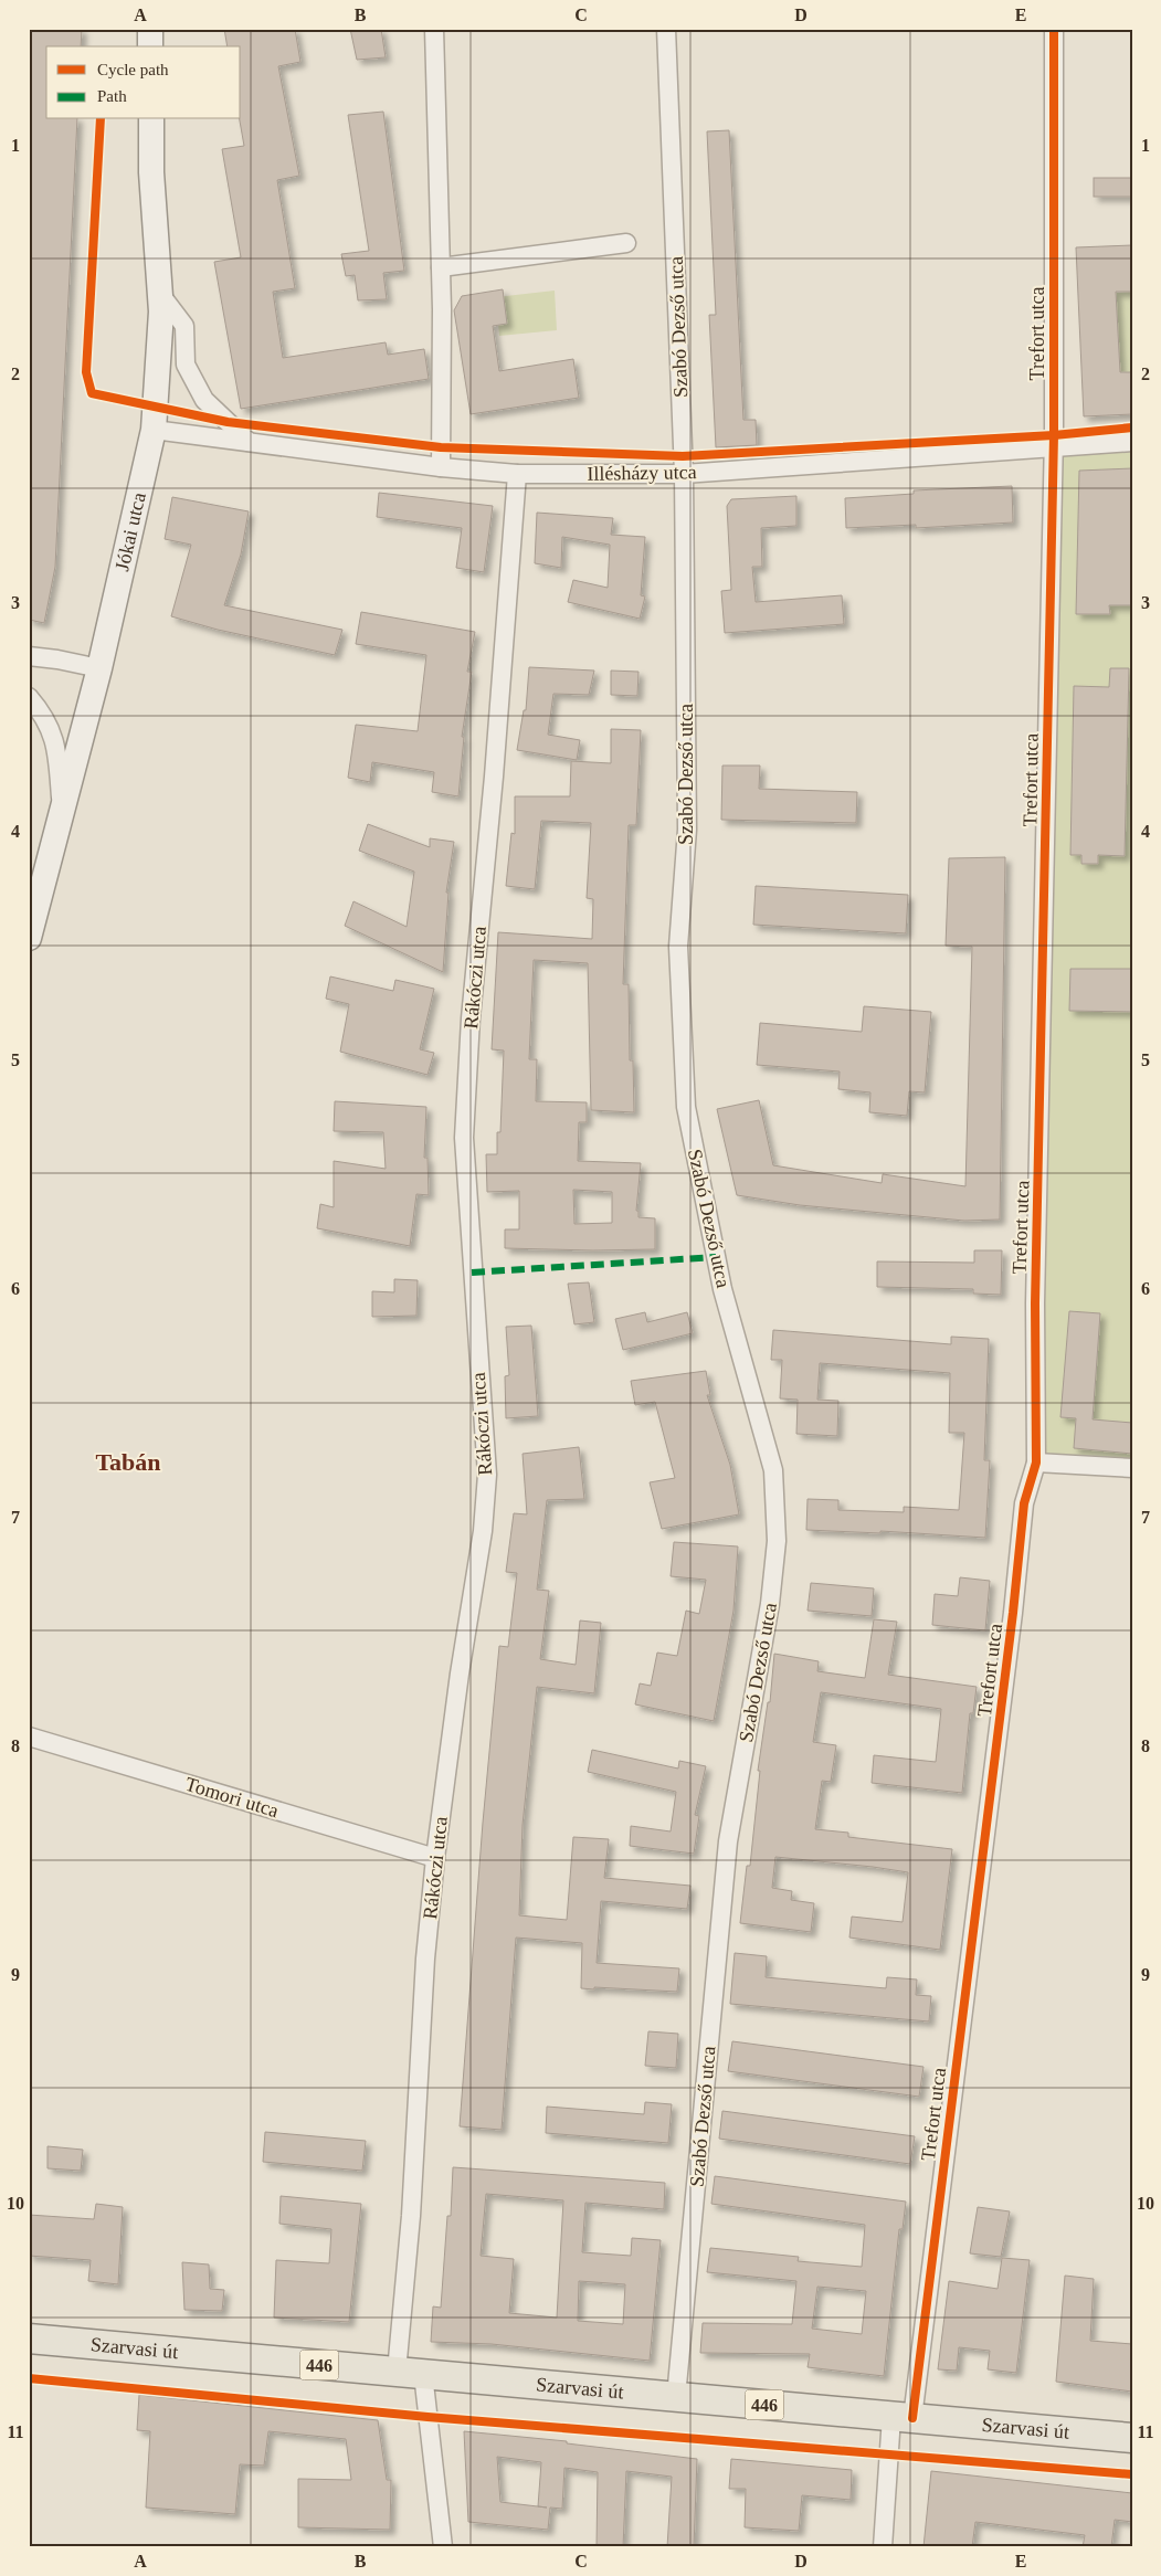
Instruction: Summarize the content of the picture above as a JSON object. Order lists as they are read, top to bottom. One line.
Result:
{"streets":{"main road":["Jókai utca","Szarvasi út","446"],"street":["Szabó Dezső utca","Trefort utca","Illésházy utca","Rákóczi utca","Tomori utca"]},"crossings":[["Szabó Dezső utca","Illésházy utca"],["Szabó Dezső utca","Szarvasi út"],["Trefort utca","Illésházy utca"],["Trefort utca","Szarvasi út"],["Illésházy utca","Jókai utca"],["Illésházy utca","Rákóczi utca"],["Rákóczi utca","Tomori utca"],["Rákóczi utca","Szarvasi út"]],"districts":["Tabán"],"legend":["Cycle path","Path"],"grid":{"columns":["A","B","C","D","E"],"rows":["1","2","3","4","5","6","7","8","9","10","11"]}}
